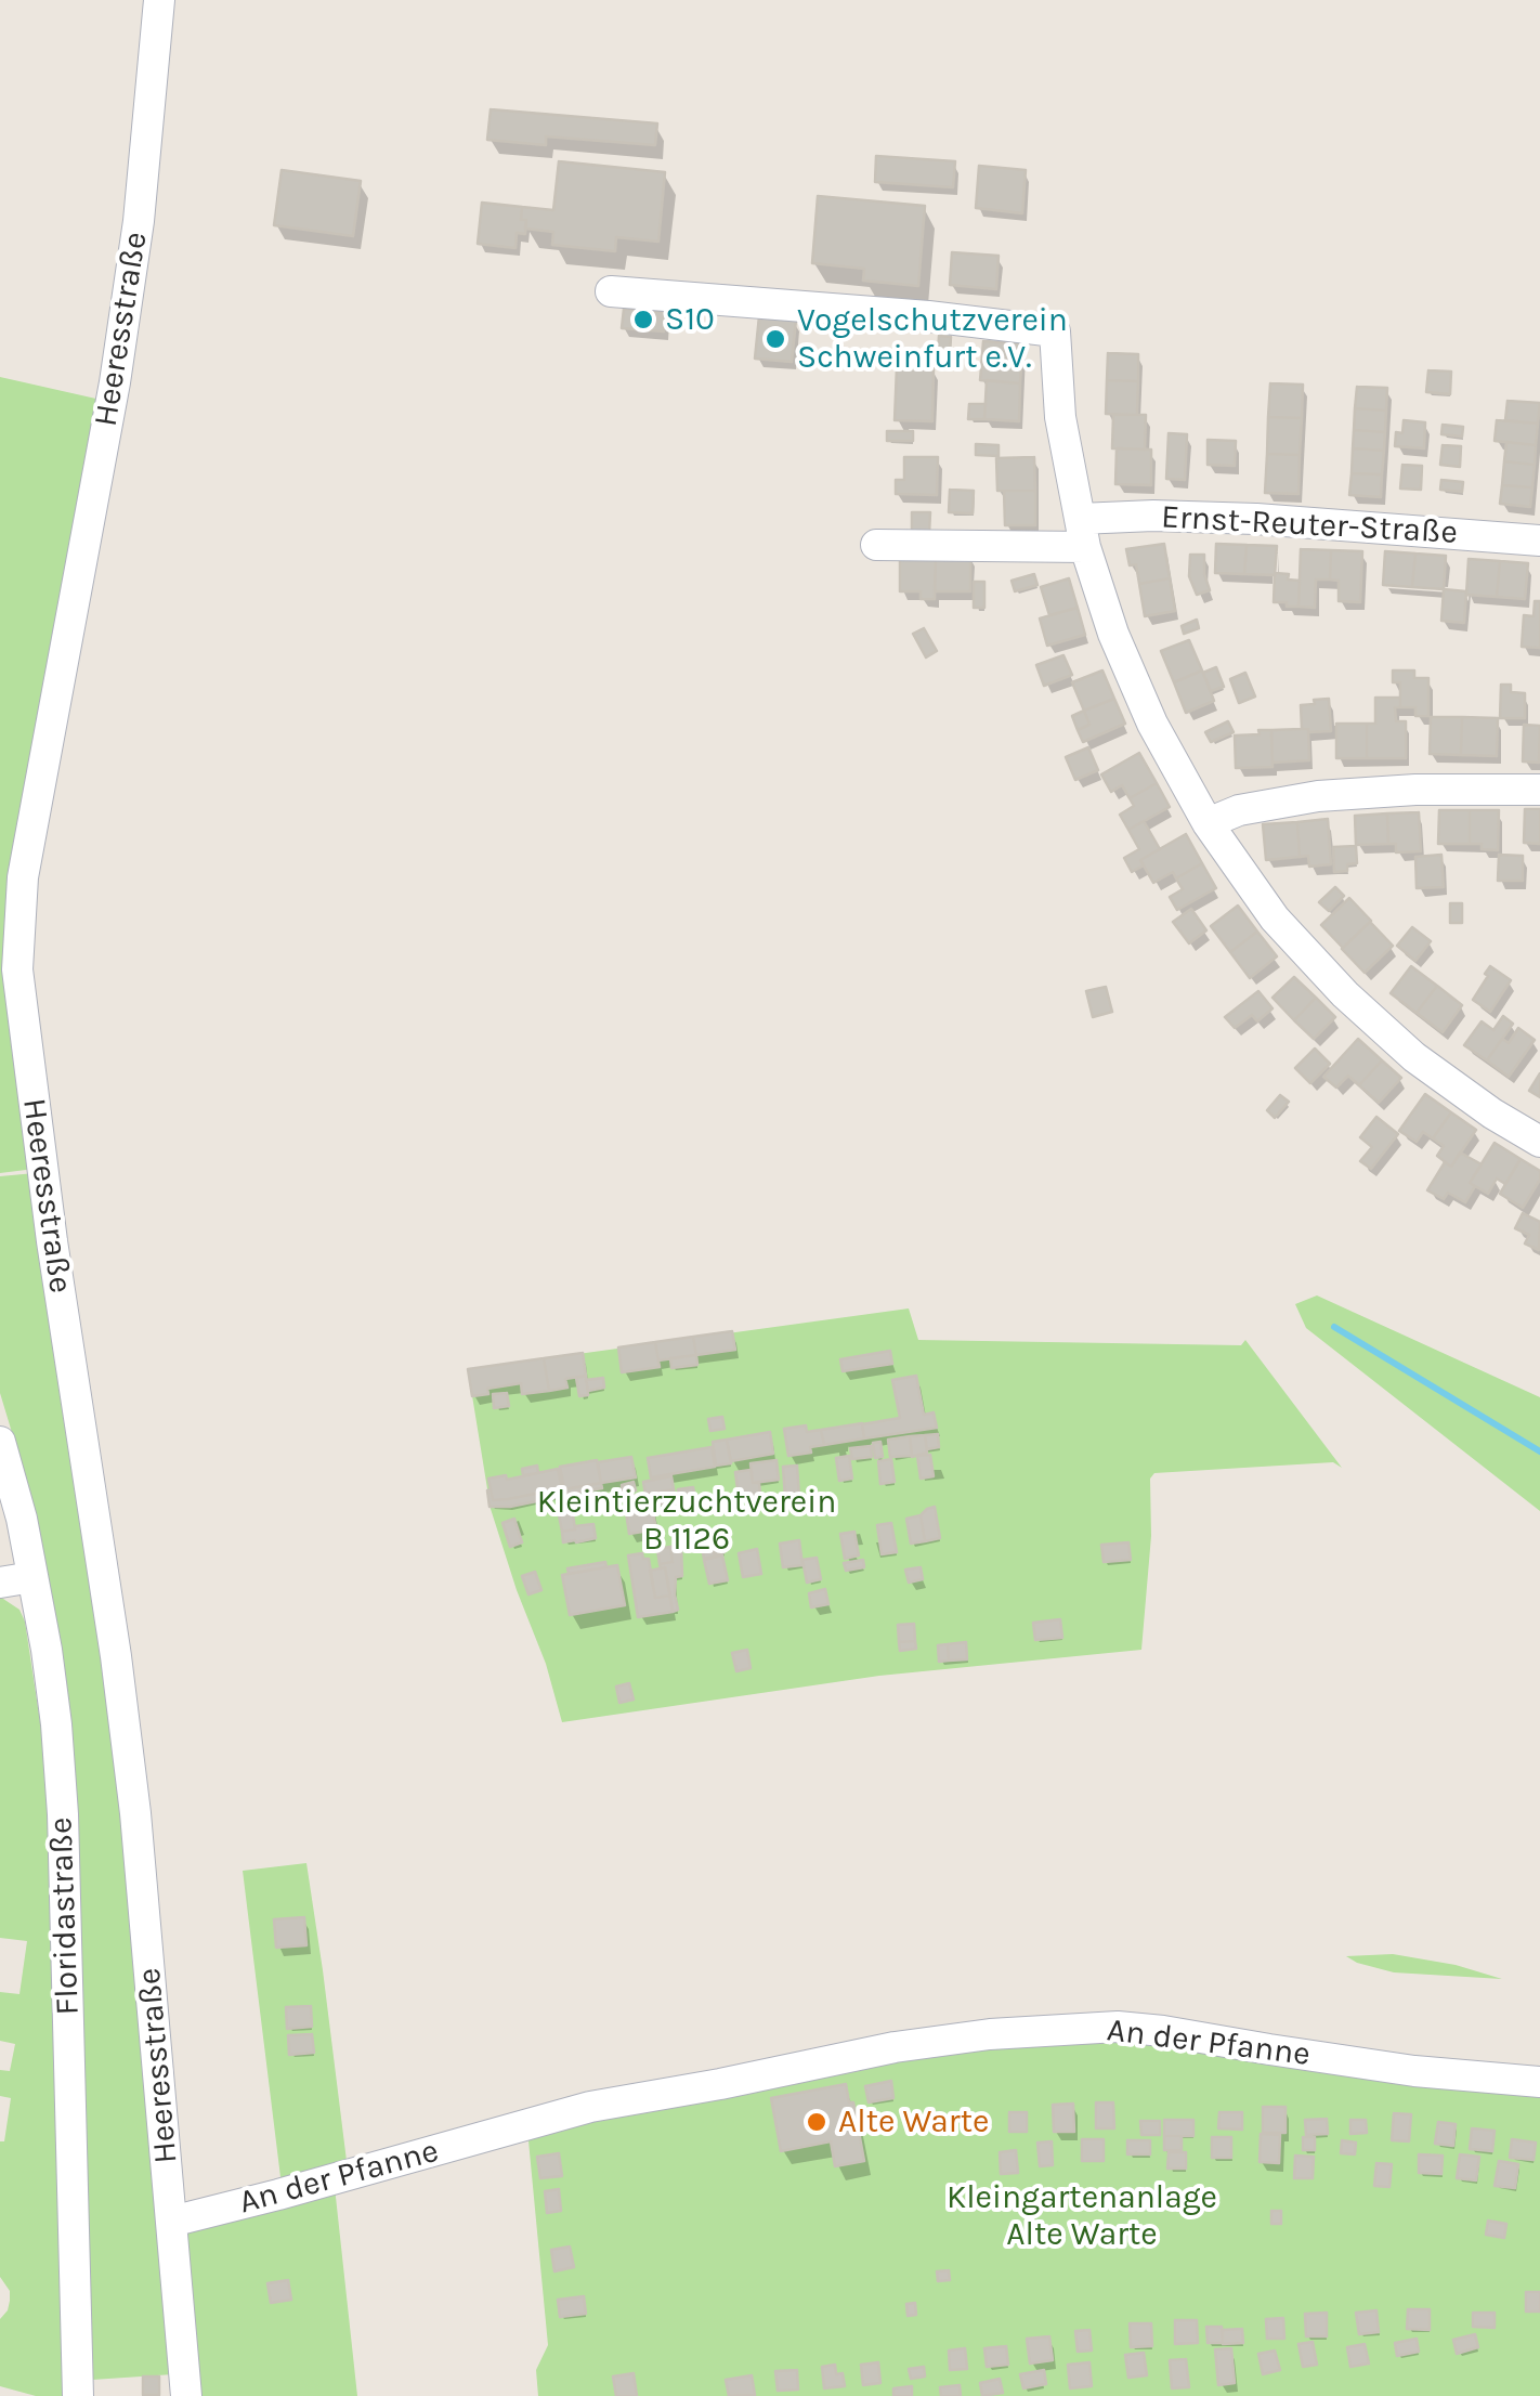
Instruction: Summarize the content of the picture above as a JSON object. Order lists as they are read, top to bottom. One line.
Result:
{"streets":{"street":["Heeresstraße","Ernst-Reuter-Straße","Floridastraße","An der Pfanne"]},"crossings":[["Heeresstraße","An der Pfanne"]],"parks":["Kleintierzuchtverein B 1126","Kleingartenanlage Alte Warte"],"places":["S10","Vogelschutzverein Schweinfurt e.V.","Alte Warte"]}
